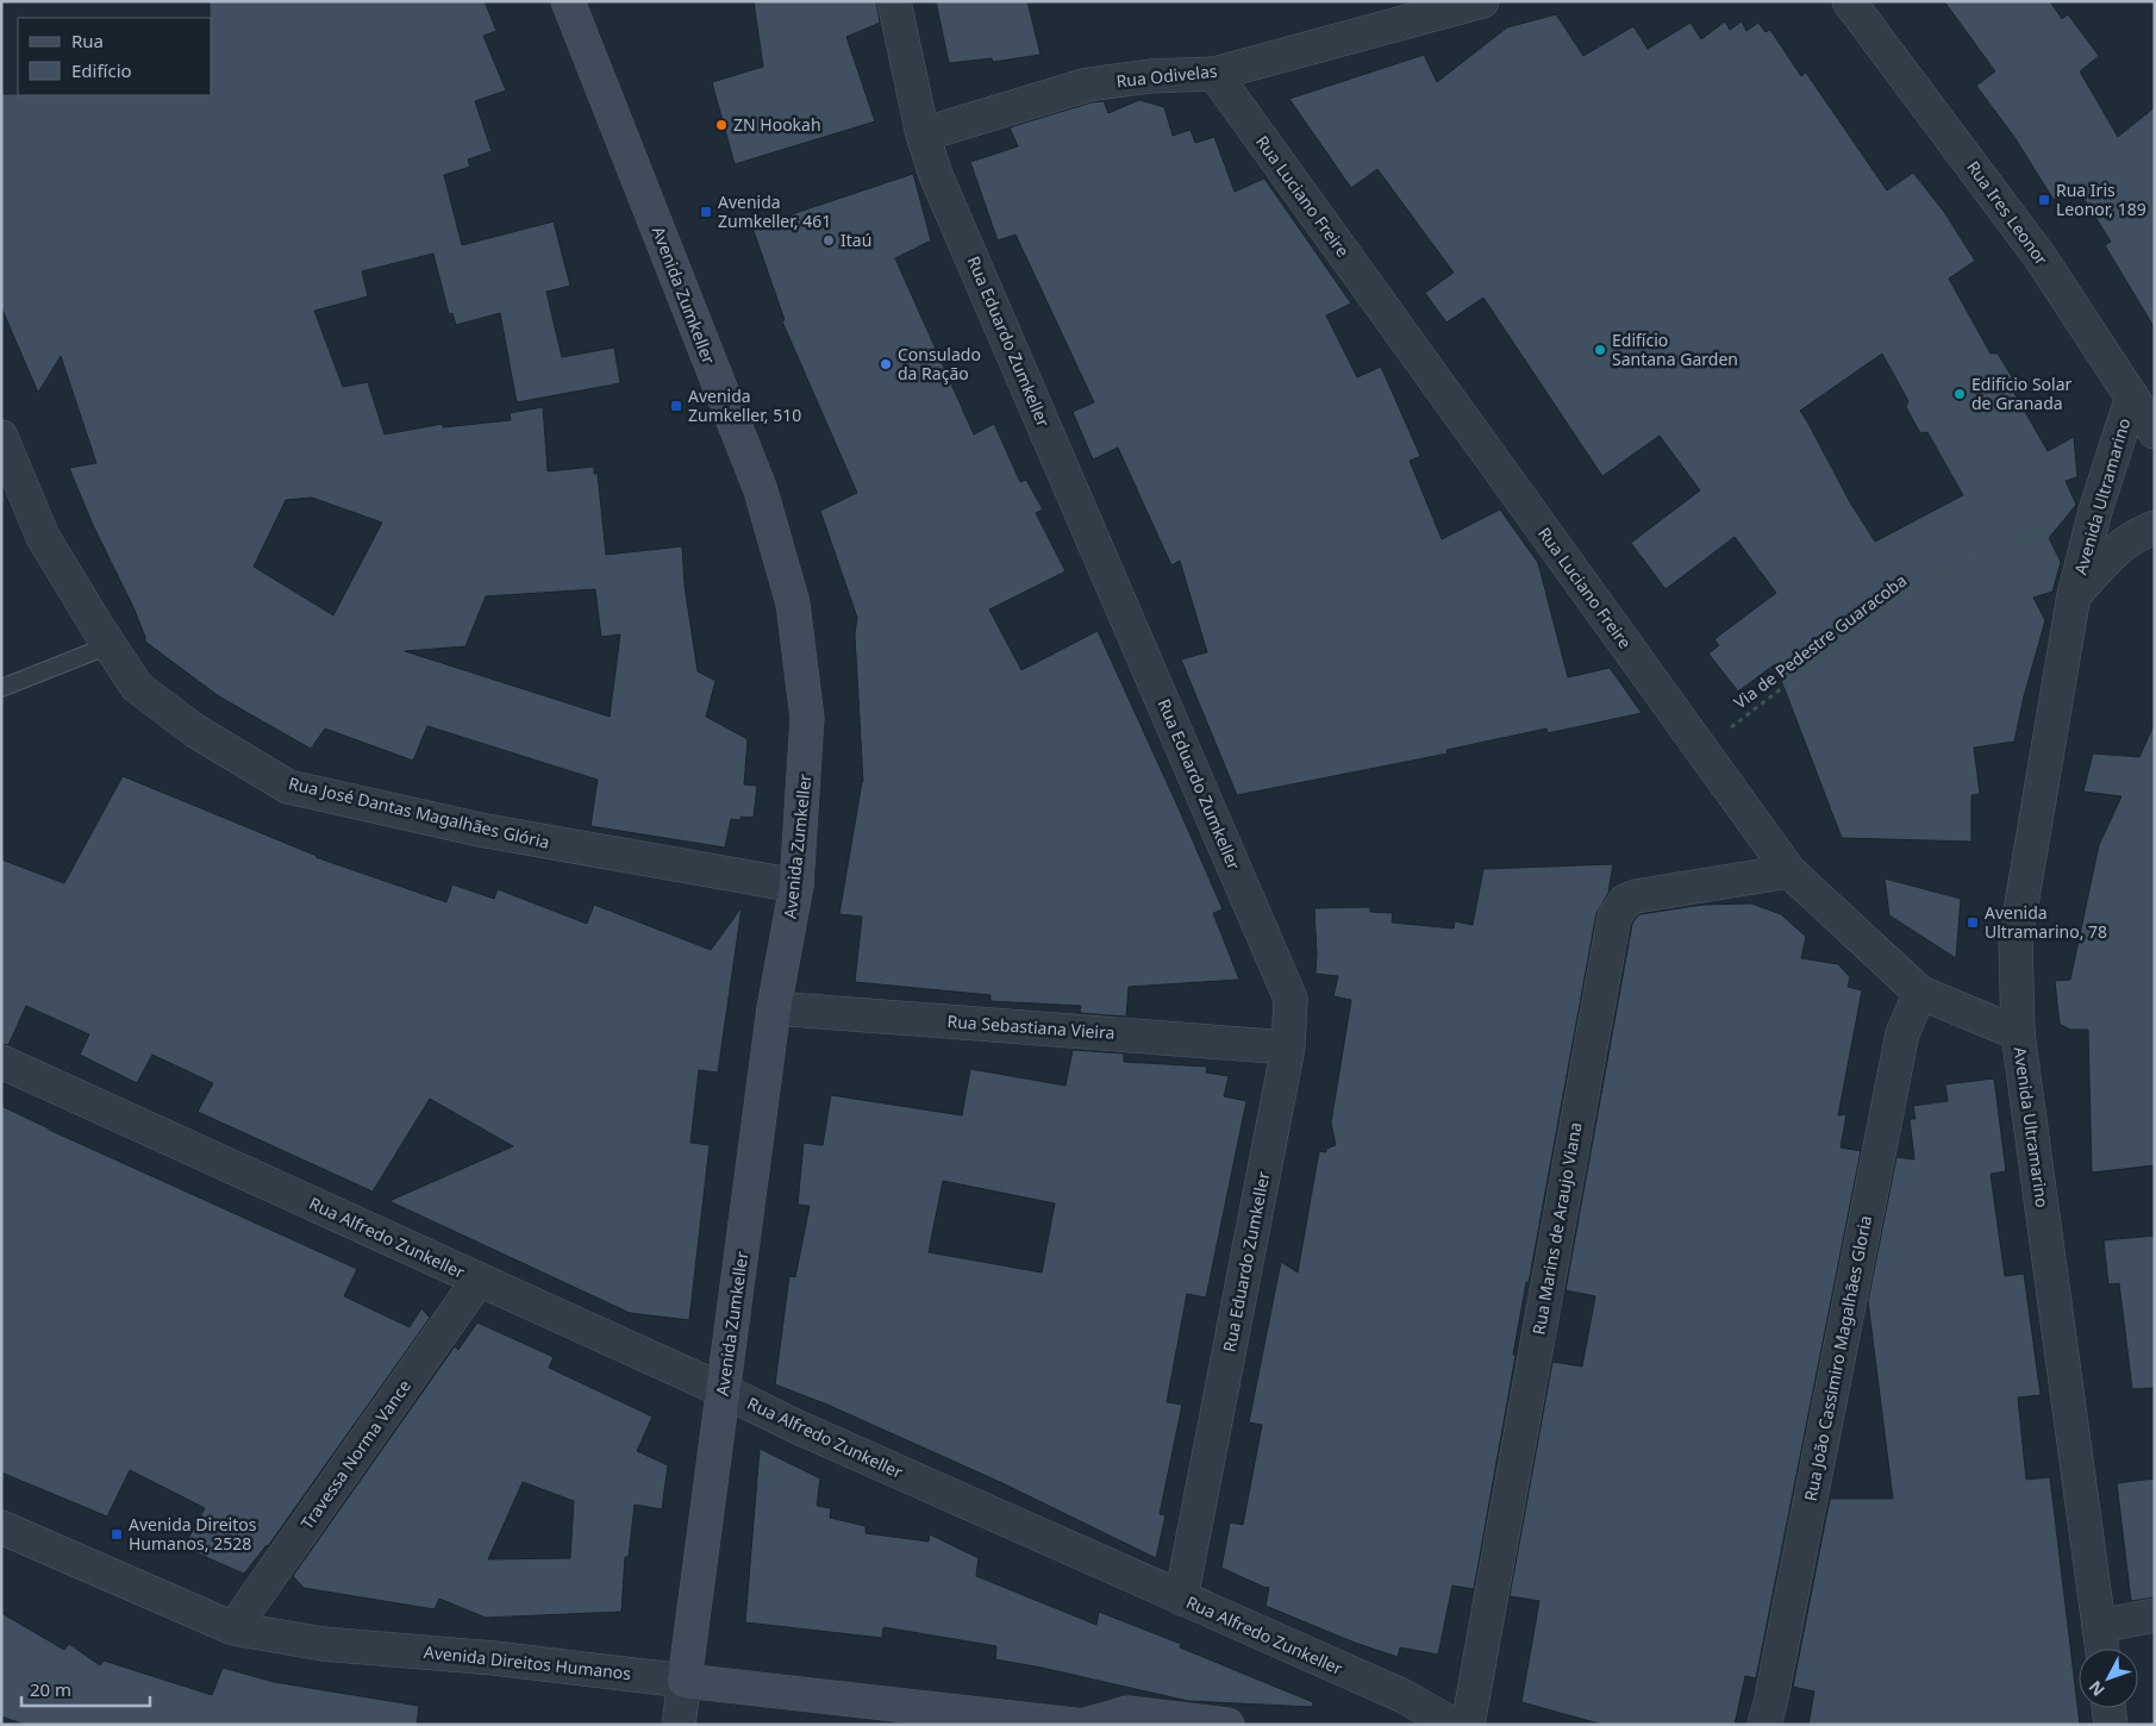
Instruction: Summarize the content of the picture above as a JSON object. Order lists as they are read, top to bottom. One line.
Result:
{"streets":{"main road":["Avenida Zumkeller","Avenida Direitos Humanos"],"street":["Rua Odivelas","Rua Luciano Freire","Rua Ires Leonor","Rua Eduardo Zumkeller","Avenida Ultramarino","Rua José Dantas Magalhães Glória","Rua Sebastiana Vieira","Rua Marins de Araujo Viana","Rua Alfredo Zunkeller","Rua João Cassimiro Magalhães Gloria","Travessa Norma Vance"],"path":["Via de Pedestre Guaracoba"]},"crossings":[["Rua Odivelas","Rua Luciano Freire"],["Rua Odivelas","Rua Eduardo Zumkeller"],["Rua Luciano Freire","Avenida Ultramarino"],["Rua Luciano Freire","Via de Pedestre Guaracoba"],["Rua Luciano Freire","Rua Marins de Araujo Viana"],["Rua Luciano Freire","Rua João Cassimiro Magalhães Gloria"],["Rua Ires Leonor","Avenida Ultramarino"],["Avenida Zumkeller","Rua José Dantas Magalhães Glória"],["Avenida Zumkeller","Rua Sebastiana Vieira"],["Avenida Zumkeller","Rua Alfredo Zunkeller"],["Avenida Zumkeller","Avenida Direitos Humanos"],["Rua Eduardo Zumkeller","Rua Sebastiana Vieira"],["Rua Eduardo Zumkeller","Rua Alfredo Zunkeller"],["Avenida Ultramarino","Via de Pedestre Guaracoba"],["Rua Alfredo Zunkeller","Travessa Norma Vance"],["Travessa Norma Vance","Avenida Direitos Humanos"]],"places":{"other":["ZN Hookah","Itaú","Edifício Santana Garden","Consulado da Ração","Edifício Solar de Granada"],"transit":["Rua Iris Leonor, 189","Avenida Zumkeller, 461","Avenida Zumkeller, 510","Avenida Ultramarino, 78","Avenida Direitos Humanos, 2528"]},"legend":["Rua","Edifício"],"scale_bar":"20 m","north":"bottom left"}
